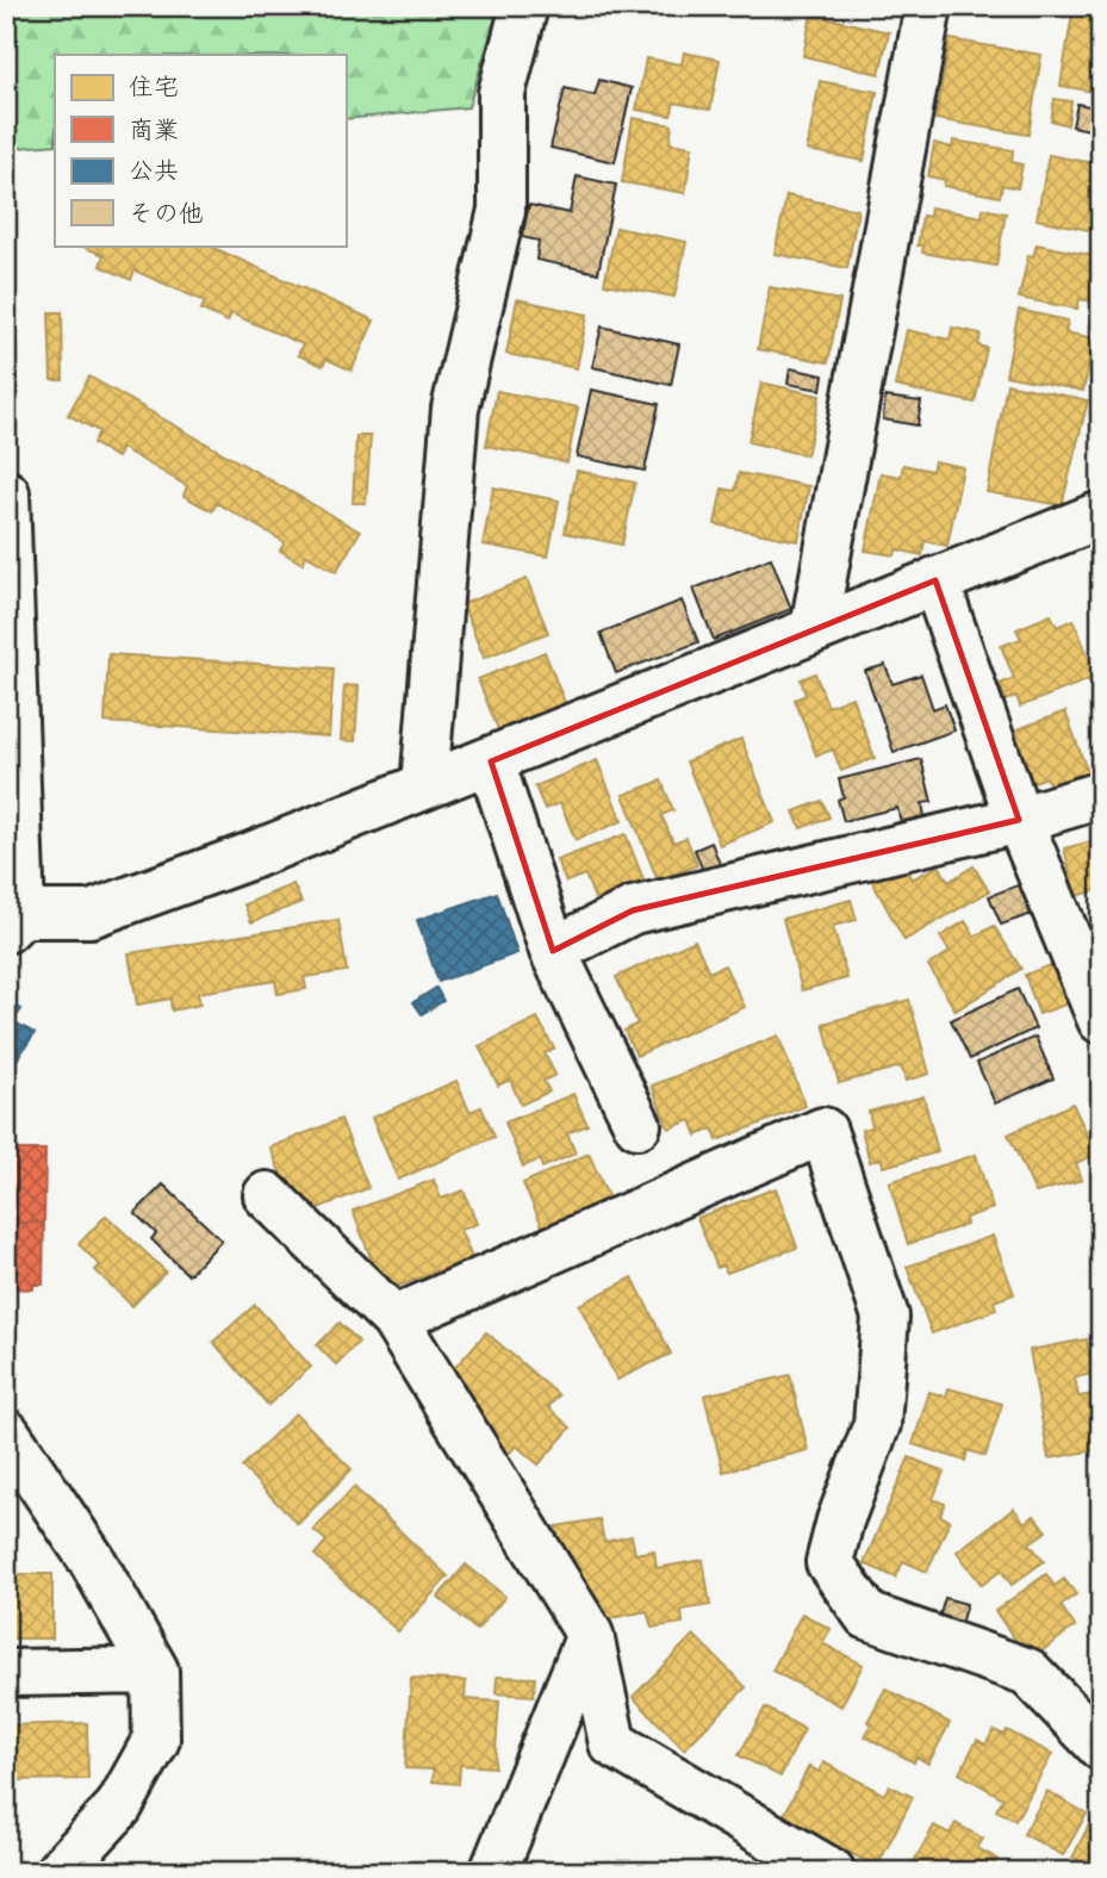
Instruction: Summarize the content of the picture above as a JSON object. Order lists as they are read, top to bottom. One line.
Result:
{"legend":["住宅","商業","公共","その他"]}
